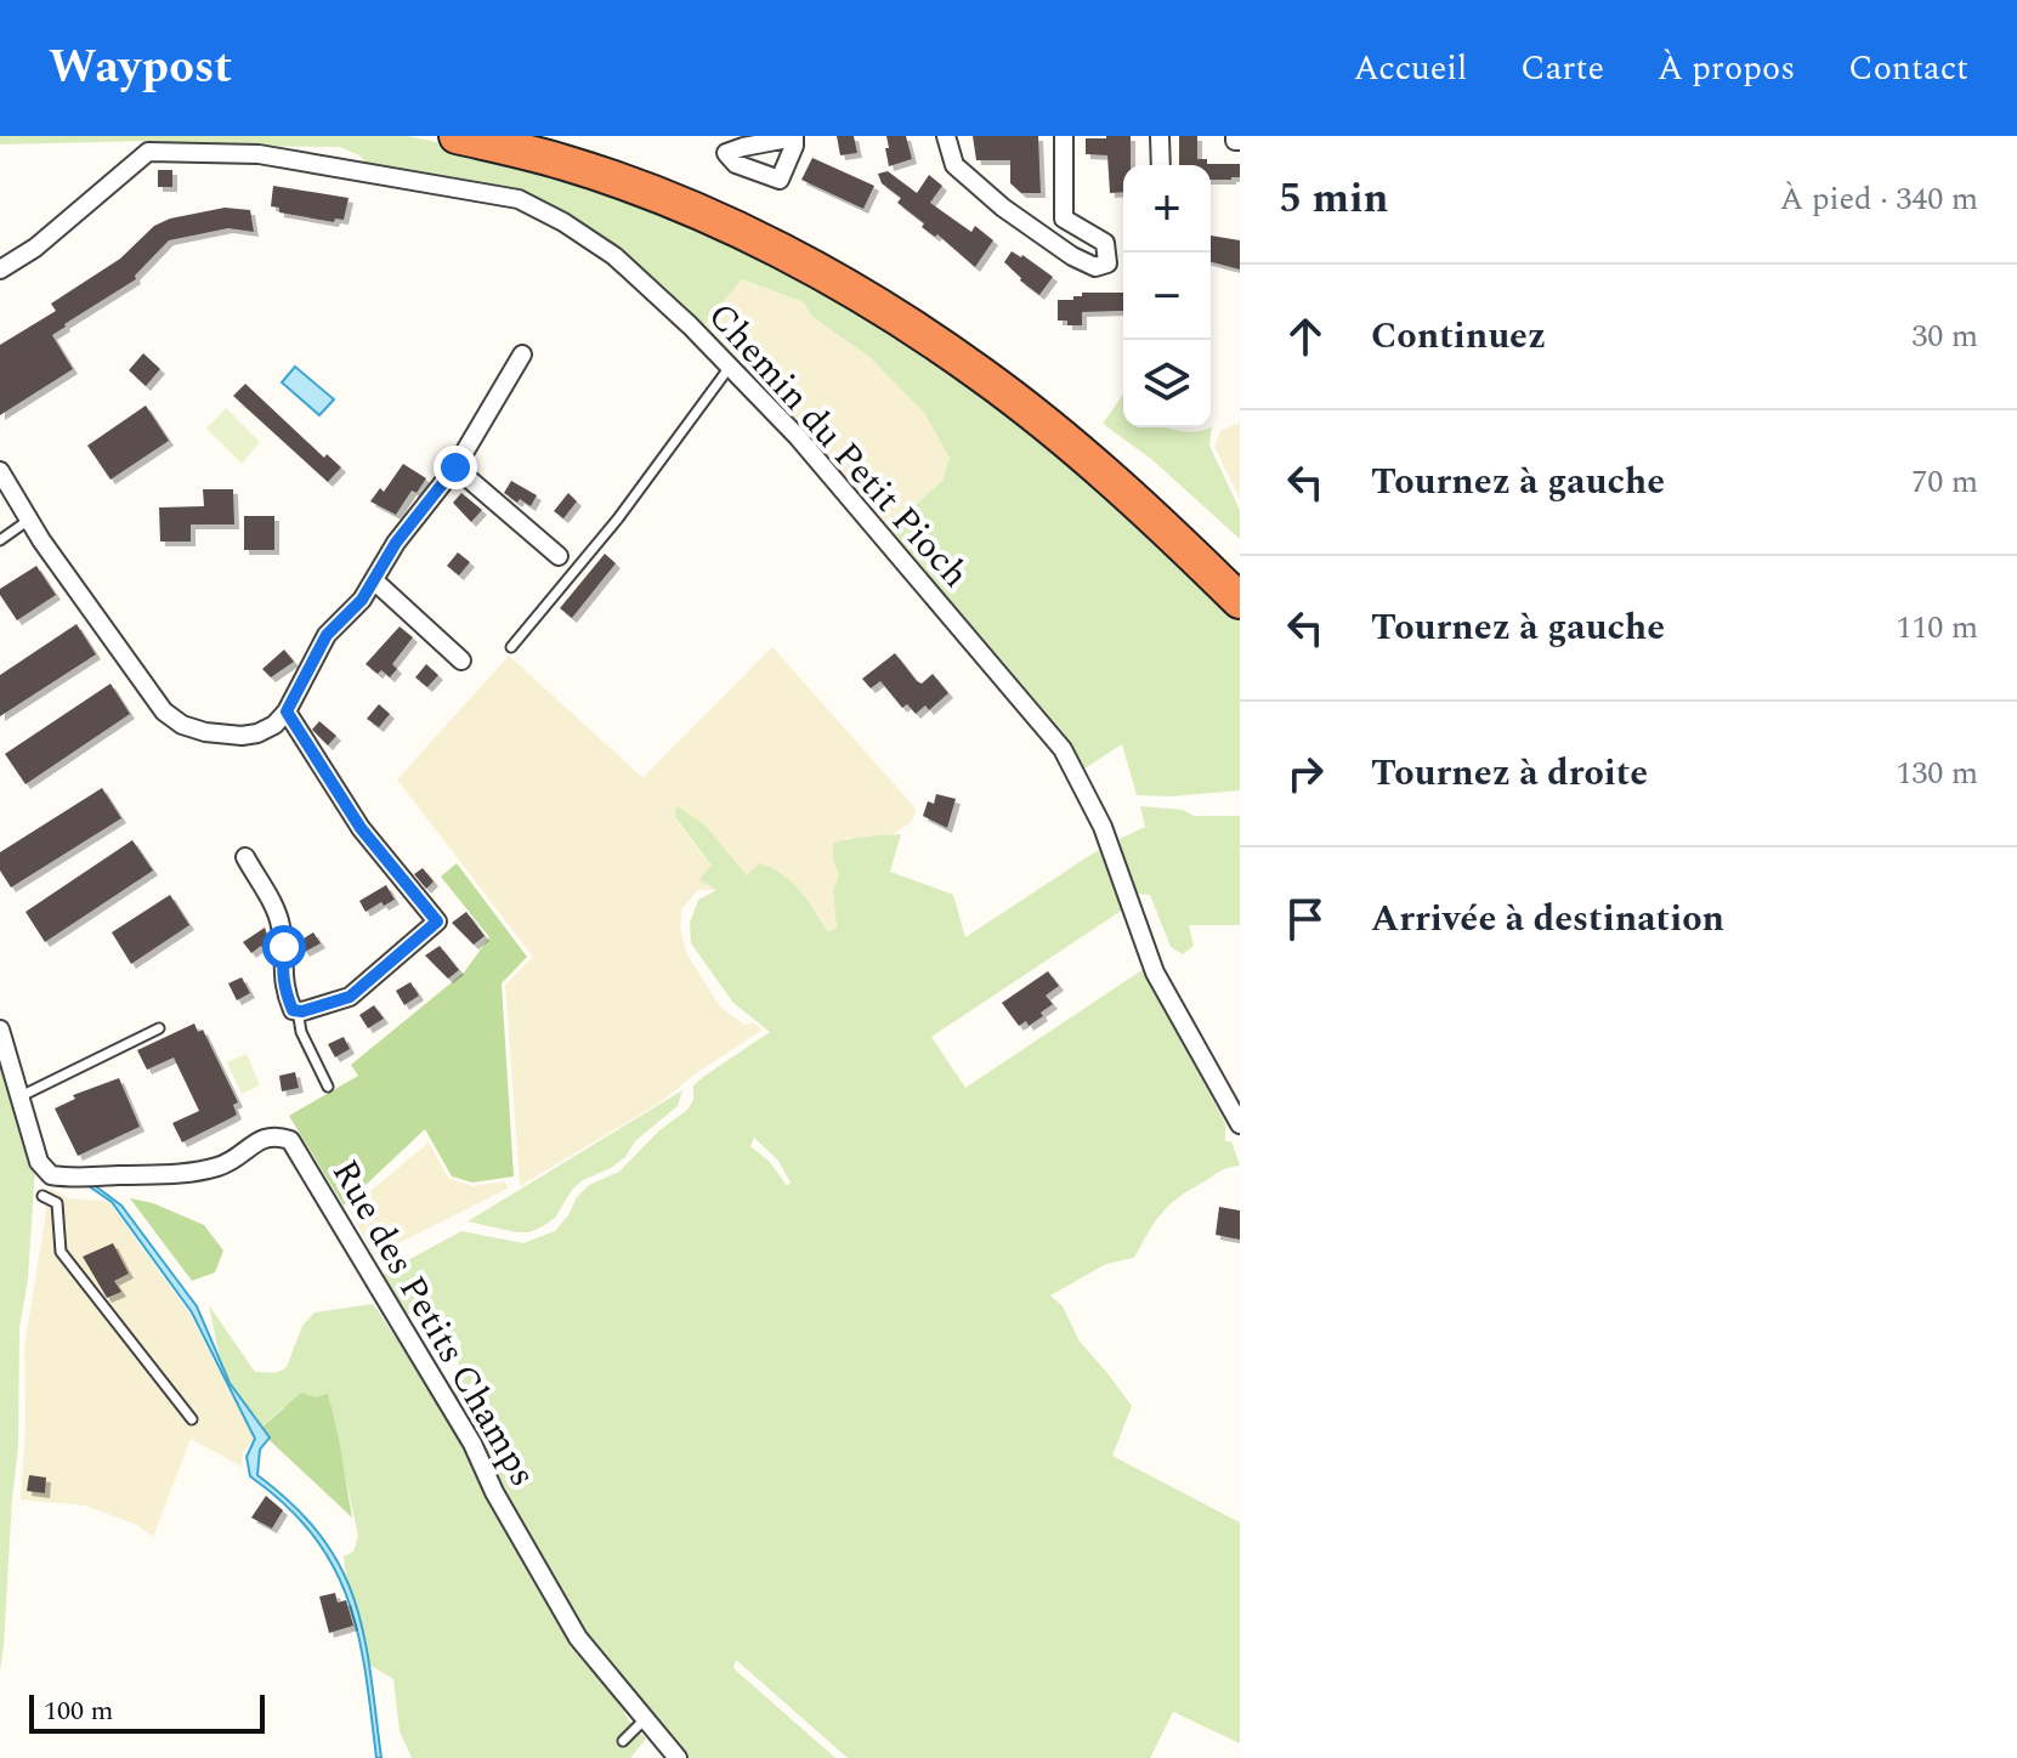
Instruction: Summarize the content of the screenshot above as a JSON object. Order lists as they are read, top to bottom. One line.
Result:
{"streets":{"street":["Chemin du Petit Pioch","Rue des Petits Champs"]},"scale_bar":"100 m","page":{"header":"Waypost","nav":["Accueil","Carte","À propos","Contact"],"heading":["5 min","À pied · 340 m"],"map_buttons":["+","−"],"list":[["Continuez","30 m"],["Tournez à gauche","70 m"],["Tournez à gauche","110 m"],["Tournez à droite","130 m"],"Arrivée à destination"],"scale":"100 m"}}
